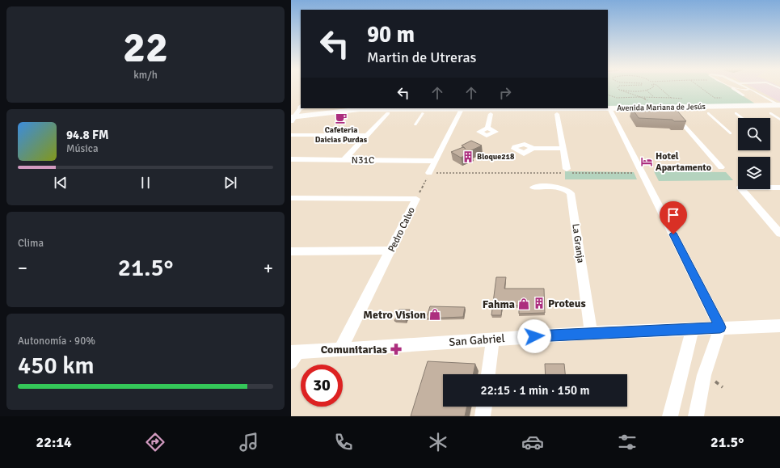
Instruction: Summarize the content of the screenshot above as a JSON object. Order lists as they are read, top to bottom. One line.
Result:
{"streets":{"main road":["Avenida Mariana de Jesús"],"street":["N31C","Pedro Calvo","La Granja","San Gabriel"]},"crossings":[["Pedro Calvo","San Gabriel"],["La Granja","San Gabriel"]],"places":{"cafe":["Cafeteria Daicias Purdas"],"building":["Bloque218","Proteus"],"hotel":["Hotel Apartamento"],"shop":["Fahma","Metro Vision"],"pharmacy":["Comunitarias"]},"page":{"tile":[["22","km/h"],"Clima",["Autonomía · 90%","450 km"]],"turn":["90 m","Martin de Utreras"],"song":["94.8 FM","Música"],"heat":["−","21.5°","+"],"limit":"30","trip":"22:15 · 1 min · 150 m","tabs":["22:14","21.5°"]}}
